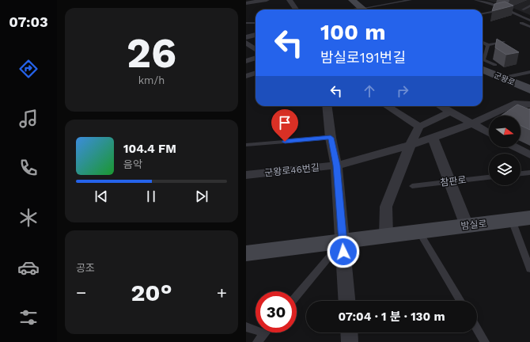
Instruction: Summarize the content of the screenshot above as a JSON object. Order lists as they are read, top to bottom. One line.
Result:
{"streets":{"main road":["군왕로","밤실로"],"street":["군왕로46번길"],"lane":["참판로"]},"north":"right","page":{"tabs":"07:03","tile":[["26","km/h"],"공조"],"turn":["100 m","밤실로191번길"],"song":["104.4 FM","음악"],"heat":["−","20°","+"],"limit":"30","trip":"07:04 · 1 분 · 130 m"}}
